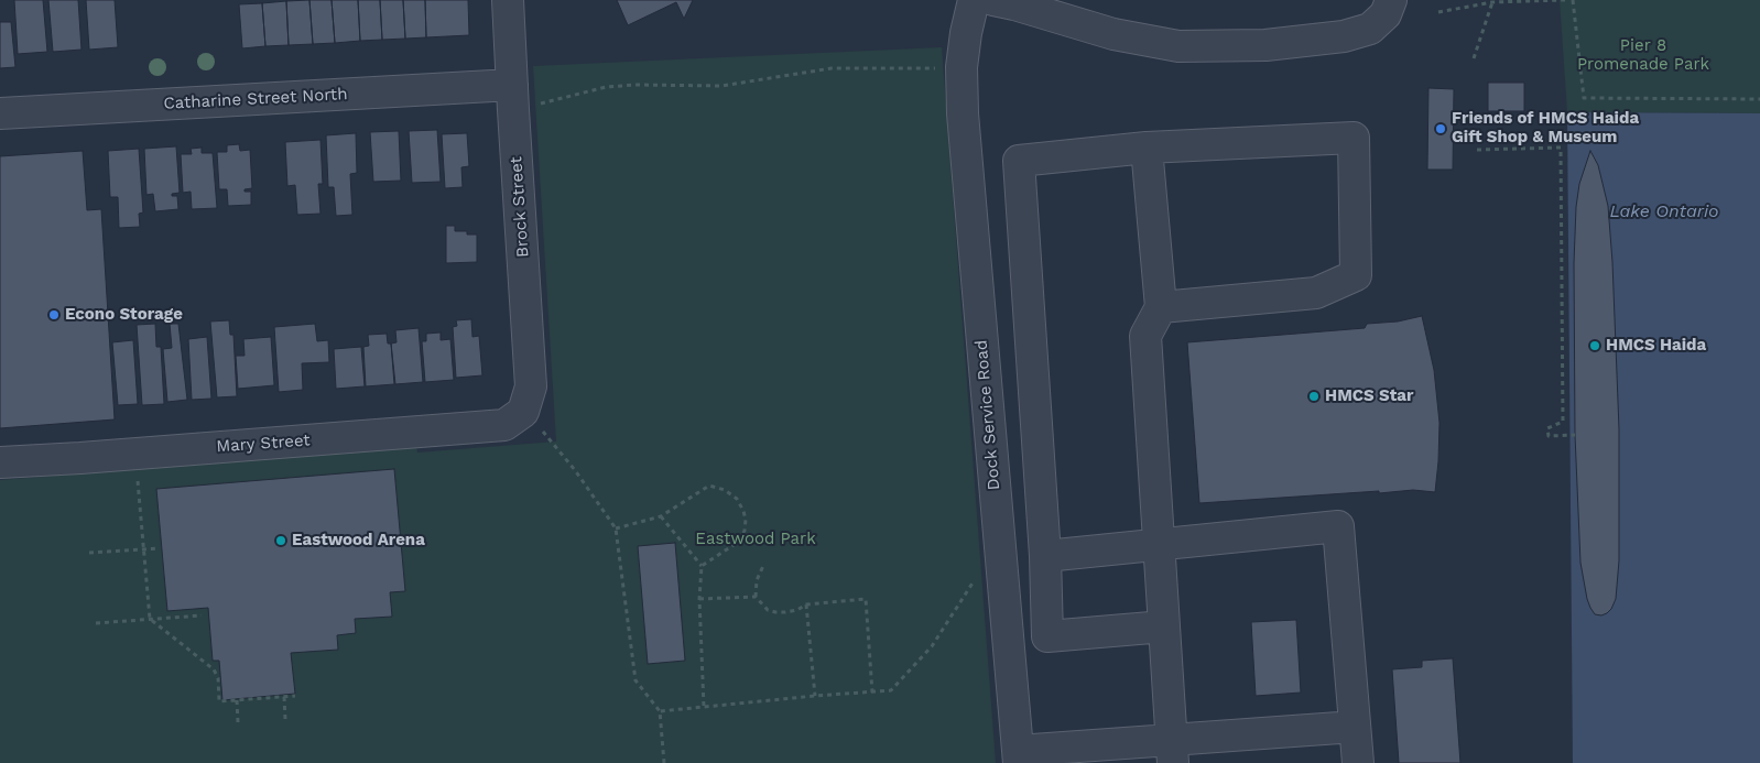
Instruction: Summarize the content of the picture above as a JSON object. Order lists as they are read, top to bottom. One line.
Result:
{"streets":{"street":["Catharine Street North","Brock Street","Dock Service Road","Mary Street"]},"crossings":[["Catharine Street North","Brock Street"],["Brock Street","Mary Street"]],"water":["Lake Ontario"],"parks":["Pier 8 Promenade Park","Eastwood Park"],"places":["Friends of HMCS Haida Gift Shop & Museum","Econo Storage","HMCS Haida","HMCS Star","Eastwood Arena"]}
